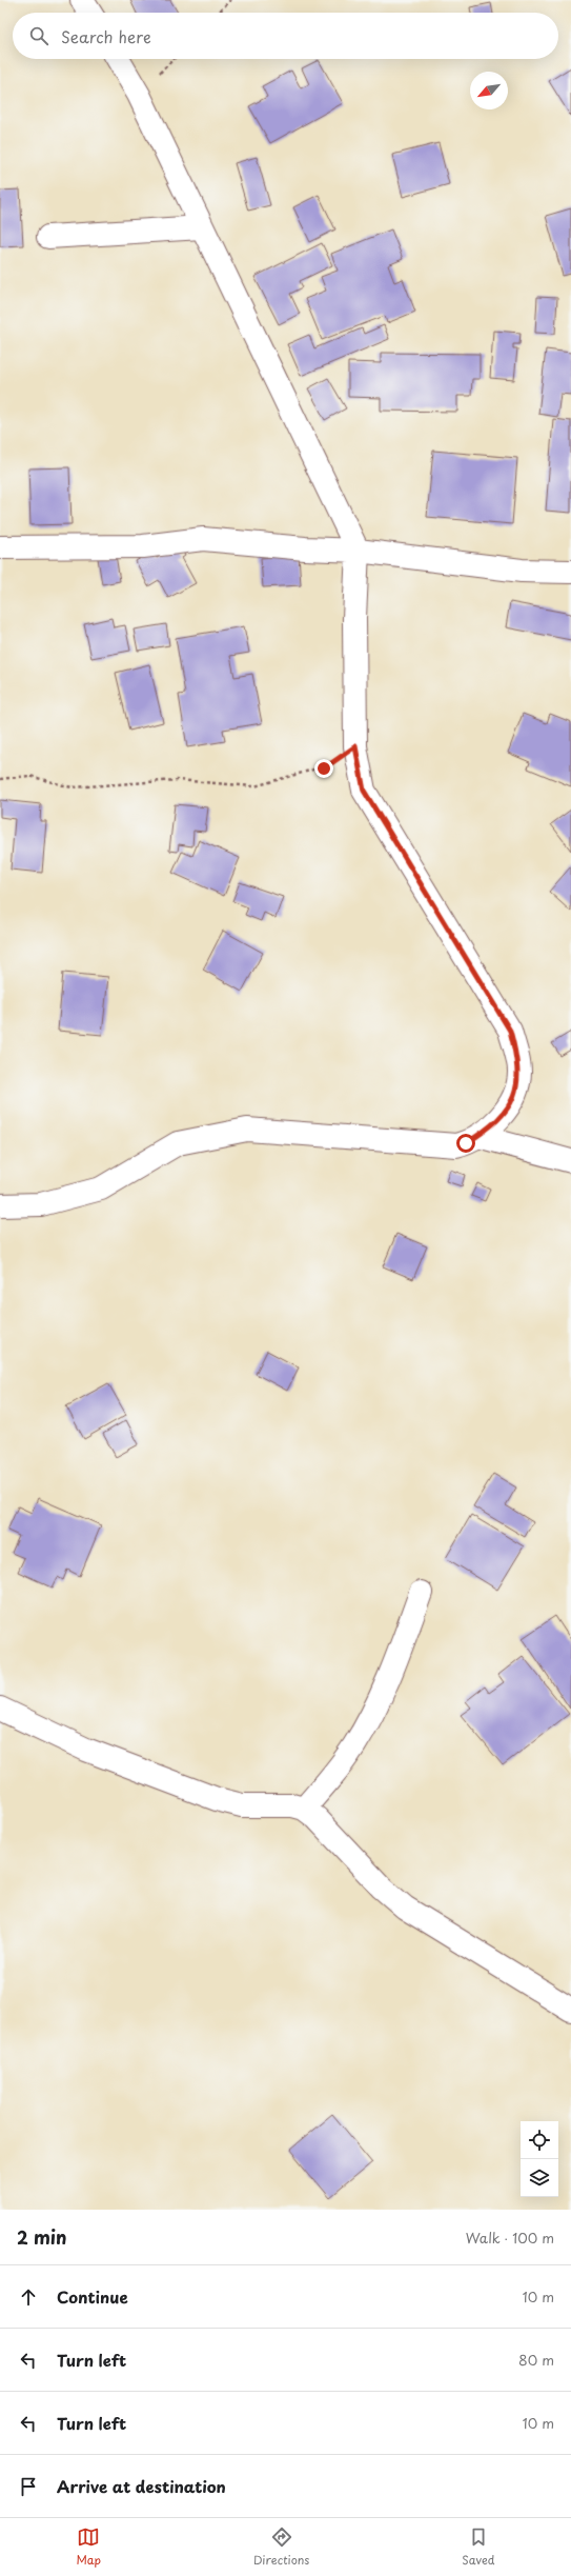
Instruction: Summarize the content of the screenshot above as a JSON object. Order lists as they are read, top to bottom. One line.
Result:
{"north":"bottom left","page":{"search":"Search here","heading":["2 min","Walk · 100 m"],"list":[["Continue","10 m"],["Turn left","80 m"],["Turn left","10 m"],"Arrive at destination"],"nav":["Map","Directions","Saved"]}}
